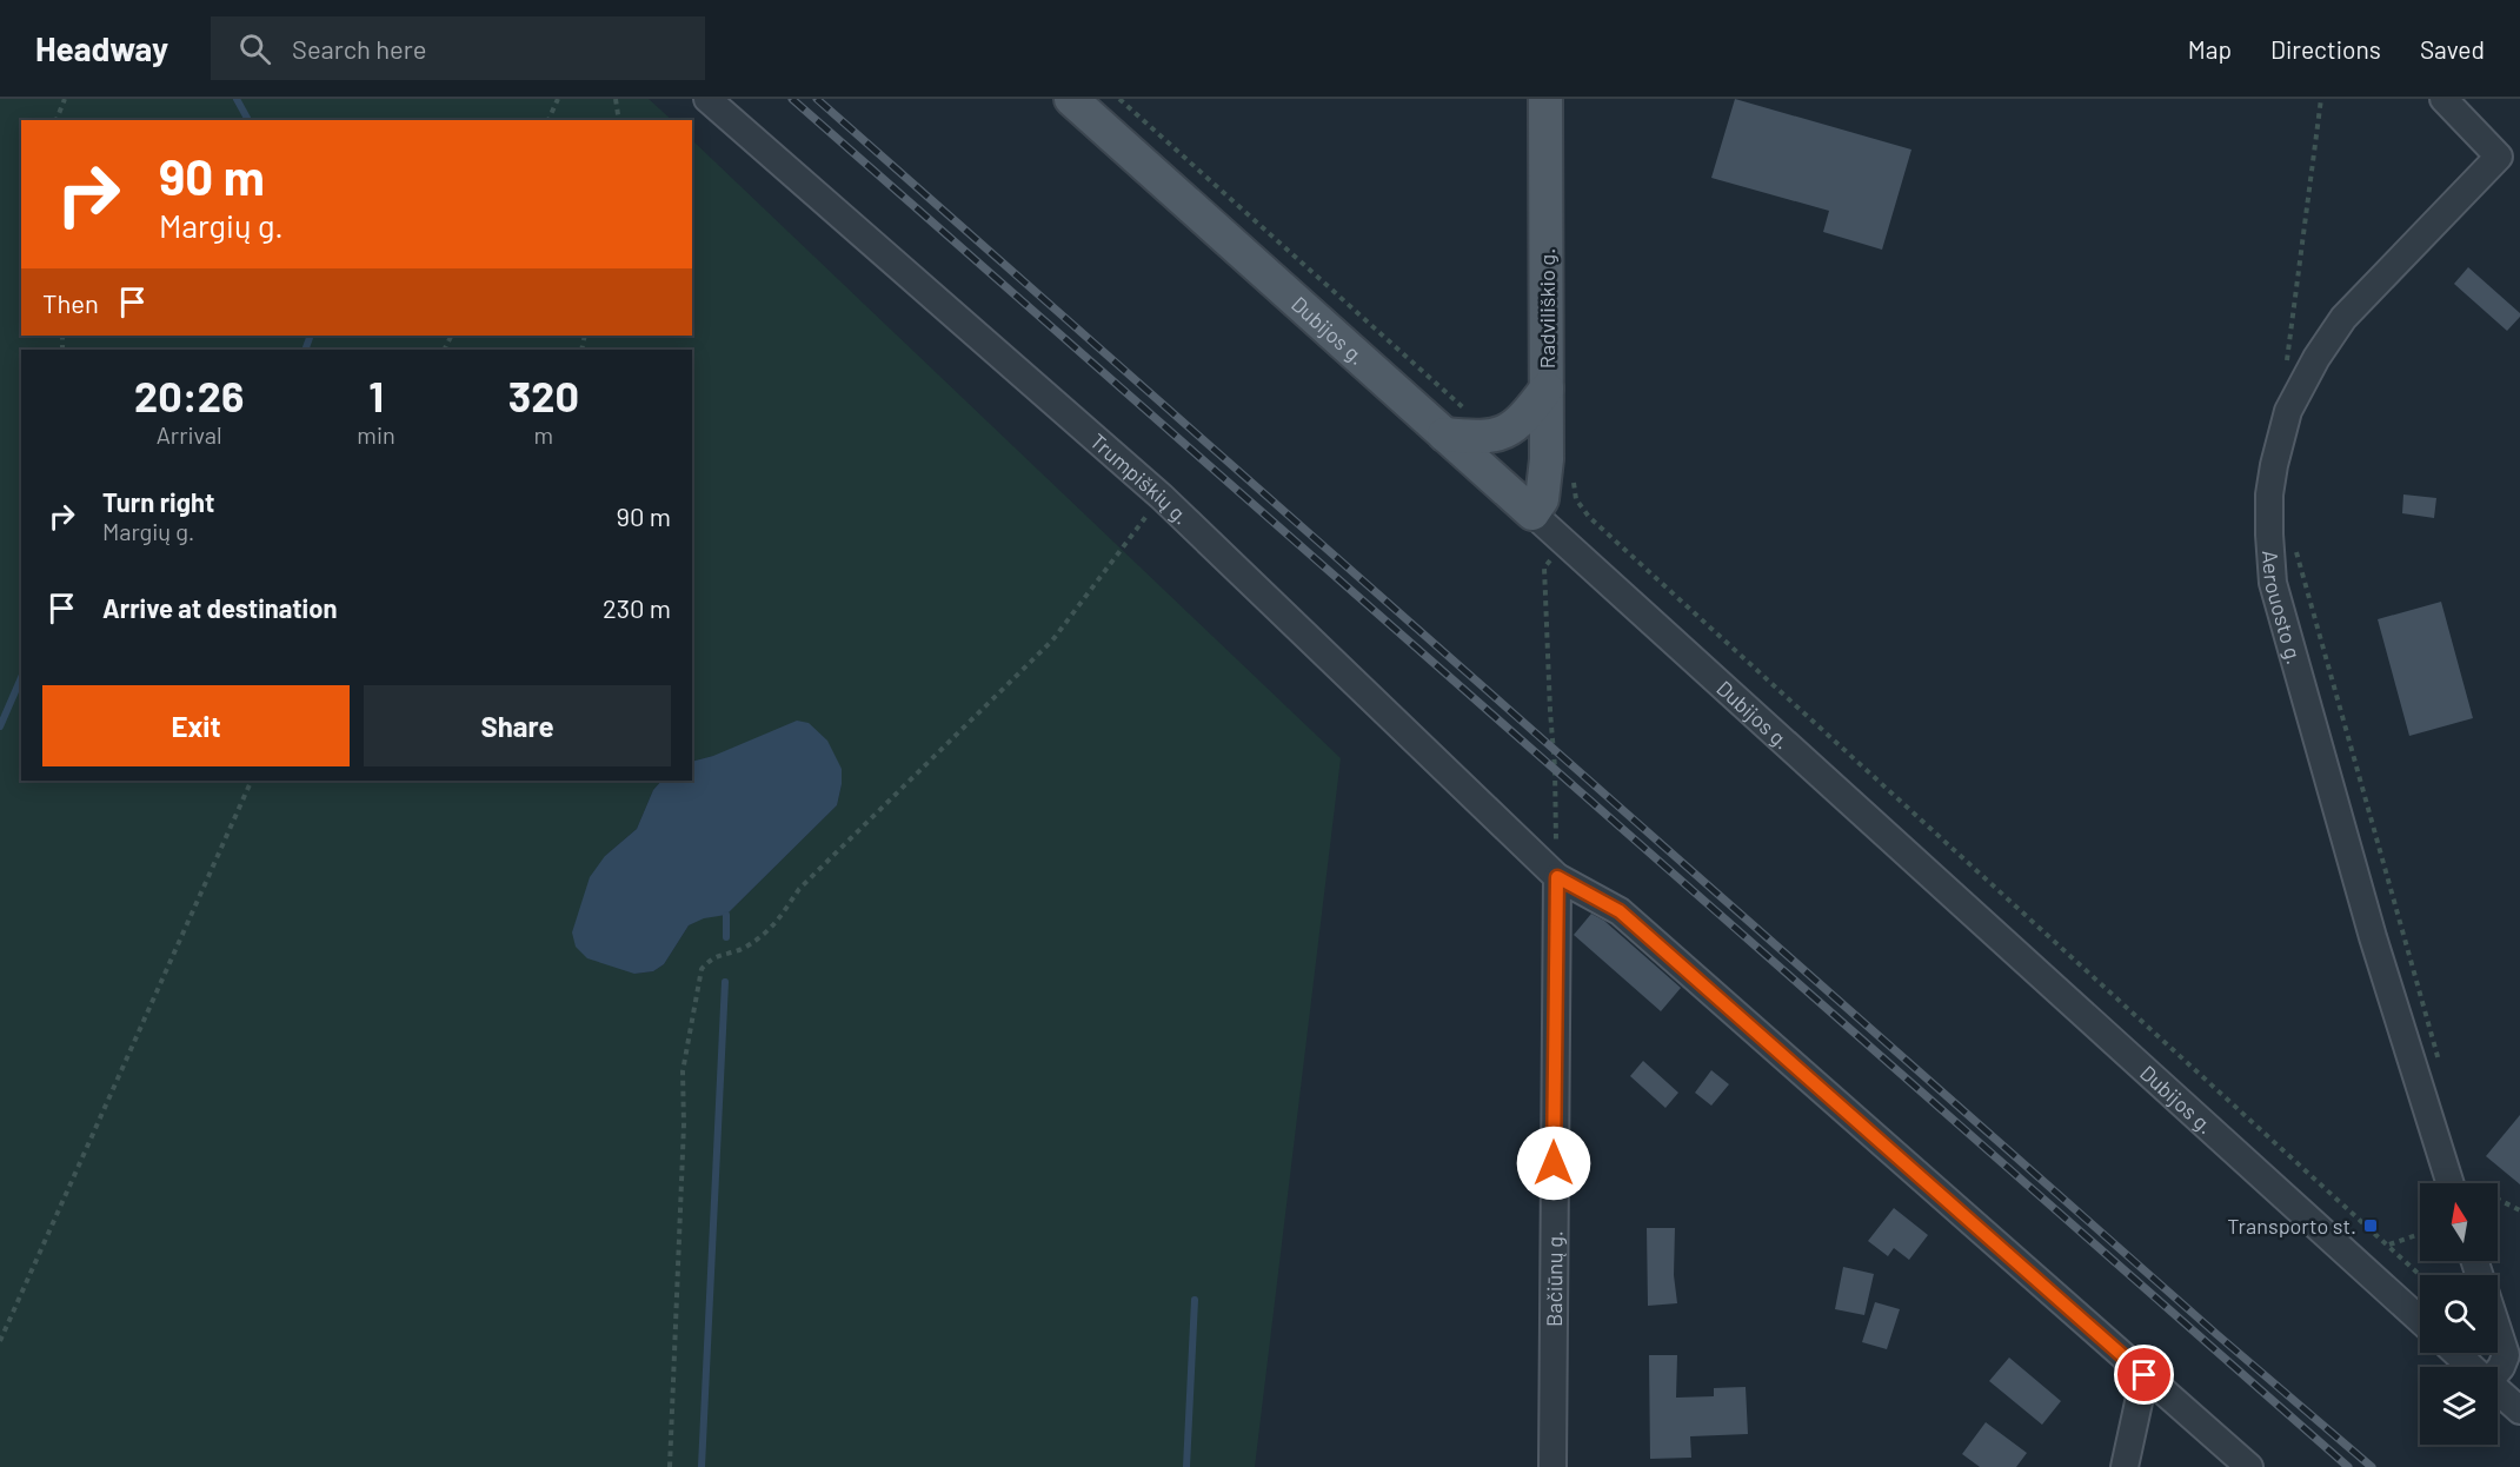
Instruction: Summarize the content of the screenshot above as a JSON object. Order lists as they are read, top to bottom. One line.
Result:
{"streets":{"main road":["Radviliškio g.","Dubijos g."],"street":["Trumpiškių g.","Aerouosto g.","Bačiūnų g."]},"crossings":[["Radviliškio g.","Dubijos g."],["Trumpiškių g.","Bačiūnų g."]],"places":{"transit":["Transporto st."]},"north":"top","page":{"header":"Headway","search":"Search here","nav":["Map","Directions","Saved"],"turn":["90 m","Margių g."],"then":"Then","eta":["20:26","Arrival","1","min","320","m"],"list":[{"name":"Turn right","note":"Margių g.","value":"90 m"},{"name":"Arrive at destination","value":"230 m"}],"buttons":["Exit","Share"]}}
